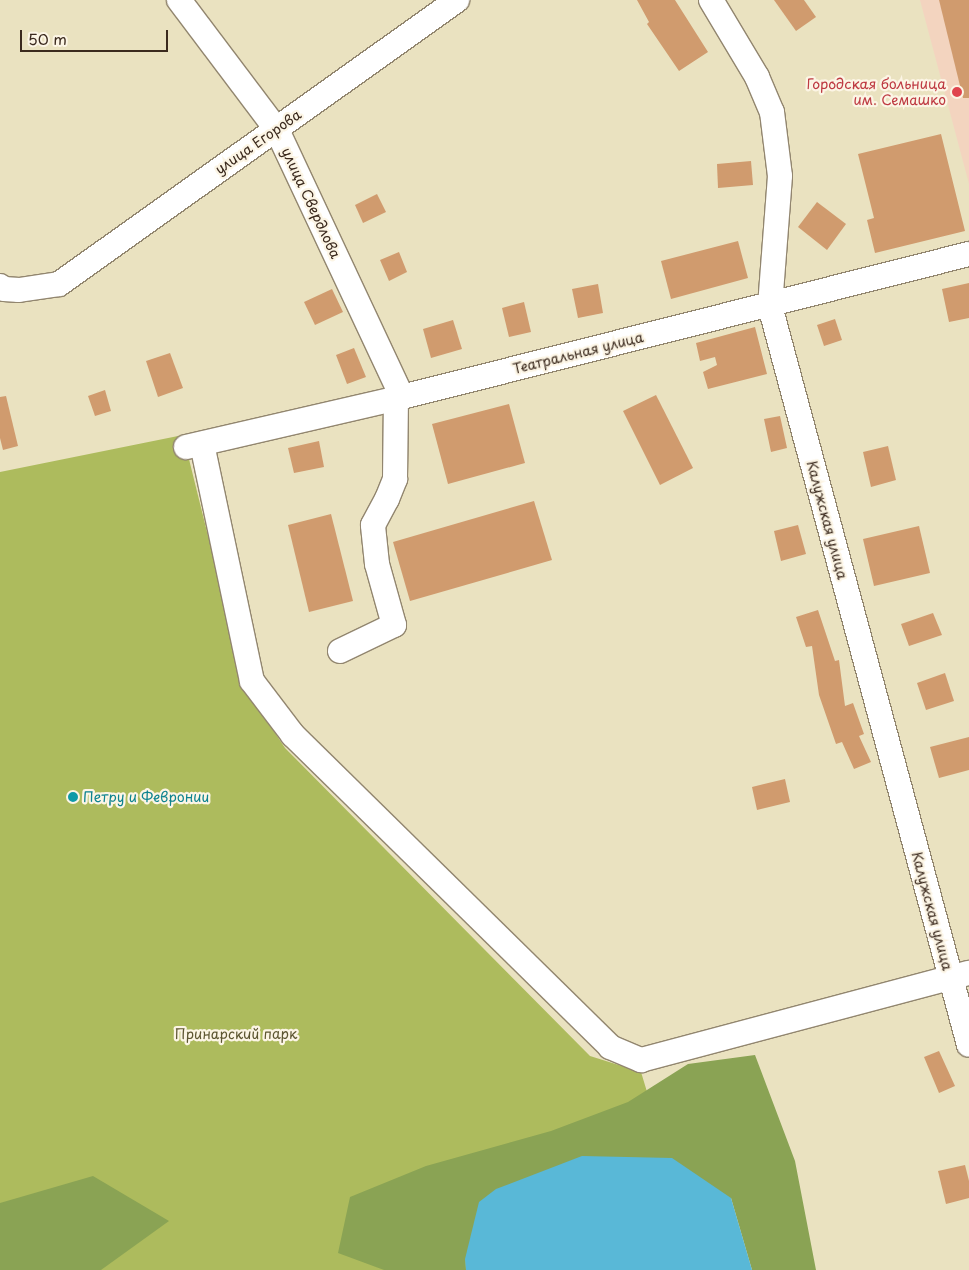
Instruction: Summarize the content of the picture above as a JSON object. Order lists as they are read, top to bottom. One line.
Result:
{"streets":{"street":["улица Егорова","улица Свердлова","Театральная улица","Калужская улица"]},"crossings":[["улица Егорова","улица Свердлова"],["улица Свердлова","Театральная улица"],["Театральная улица","Калужская улица"]],"parks":["Принарский парк"],"places":["Городская больница им. Семашко","Петру и Февронии"],"scale_bar":"50 m"}
